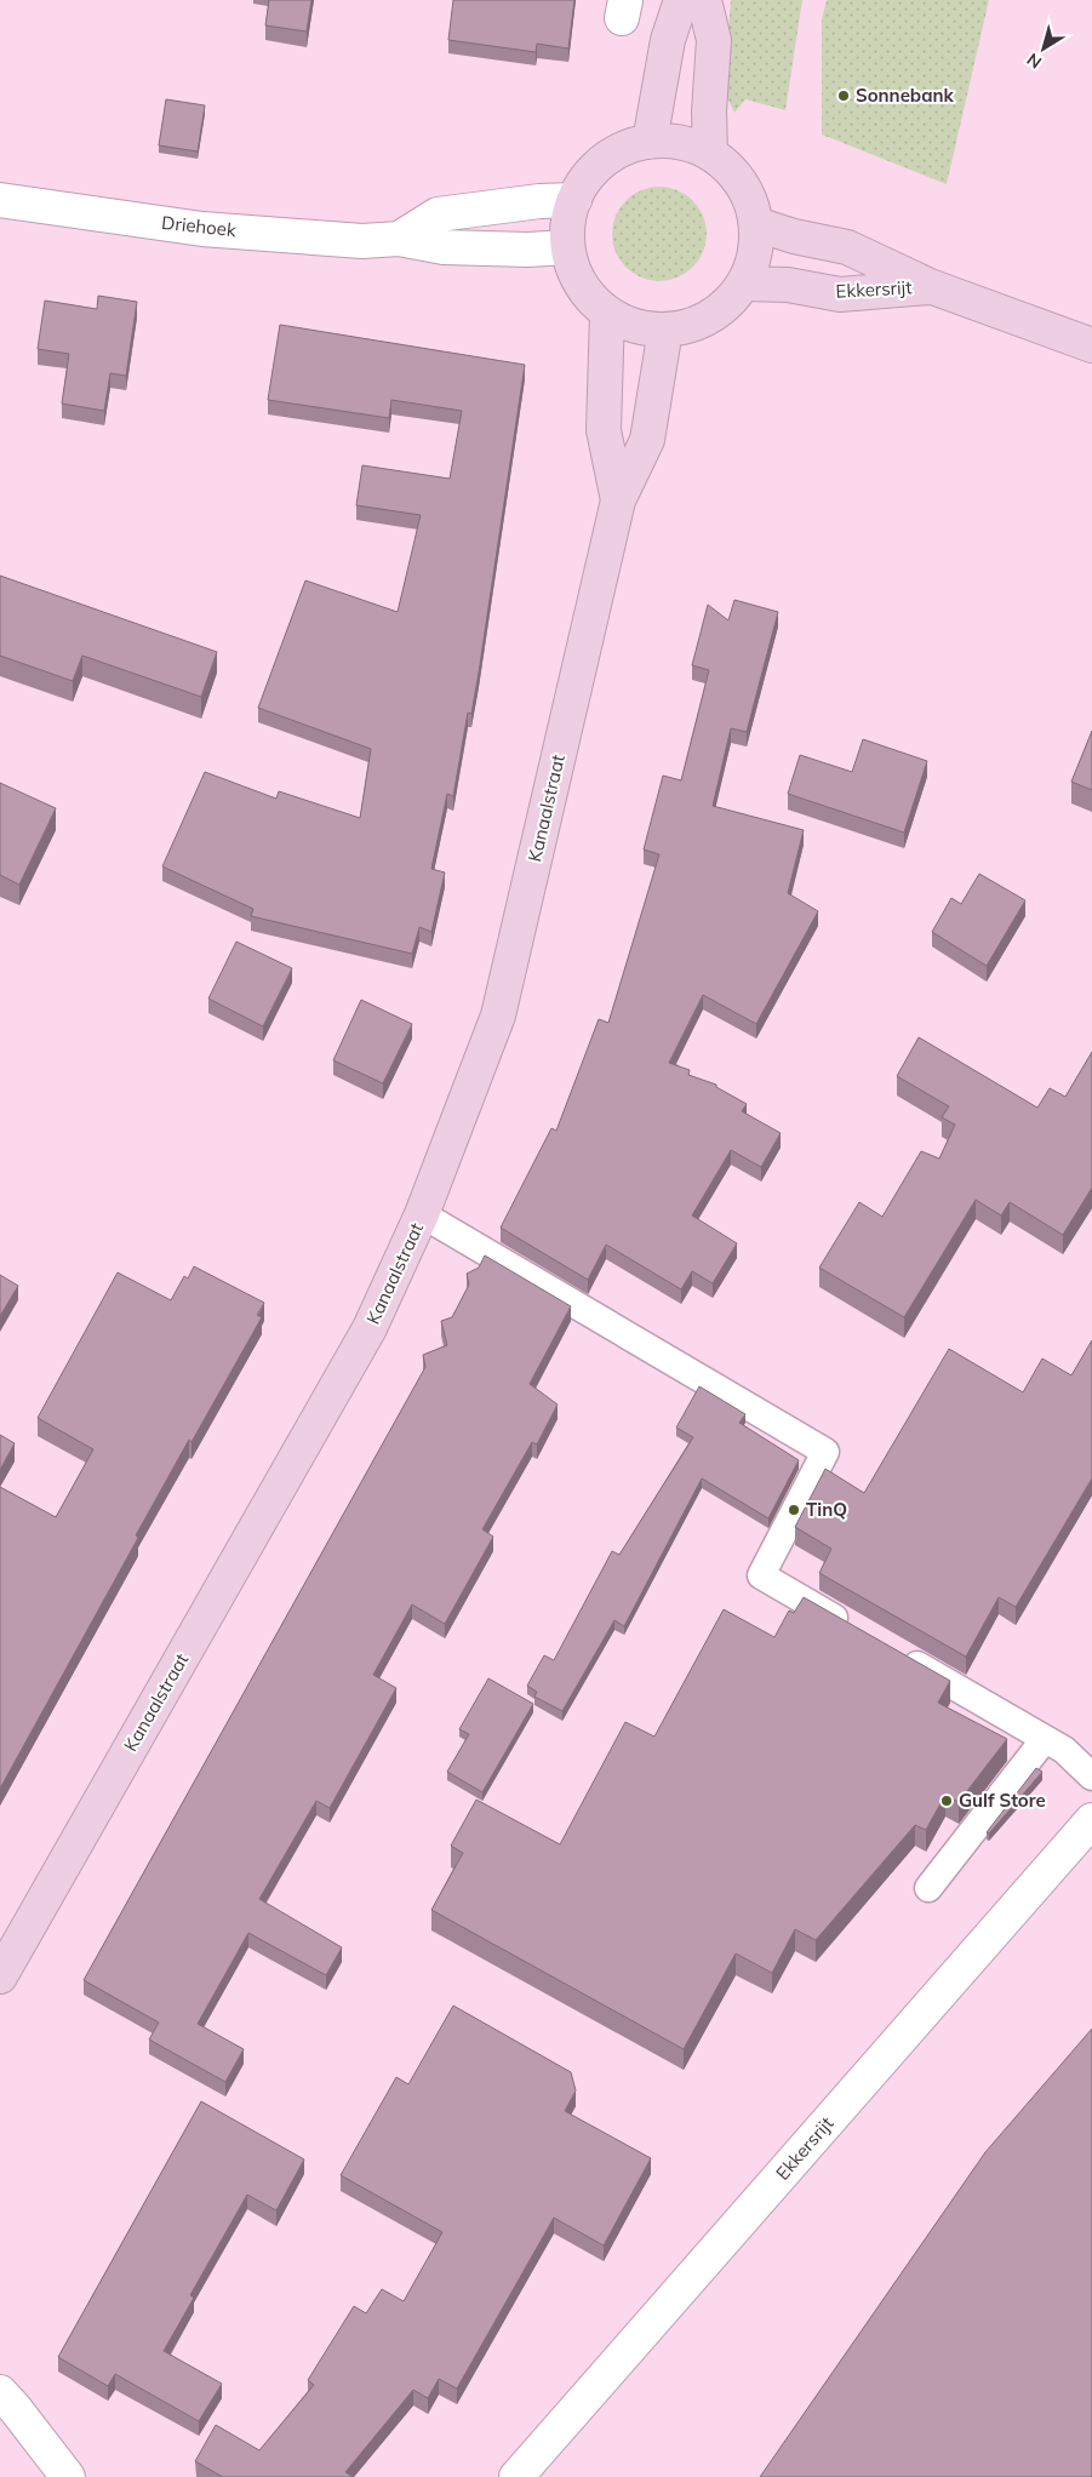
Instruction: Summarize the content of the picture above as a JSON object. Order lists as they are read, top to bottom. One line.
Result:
{"streets":{"street":["Driehoek","Ekkersrijt","Kanaalstraat"]},"crossings":[["Driehoek","Ekkersrijt"],["Driehoek","Kanaalstraat"],["Ekkersrijt","Kanaalstraat"]],"places":["Sonnebank","TinQ","Gulf Store"],"north":"bottom left"}
